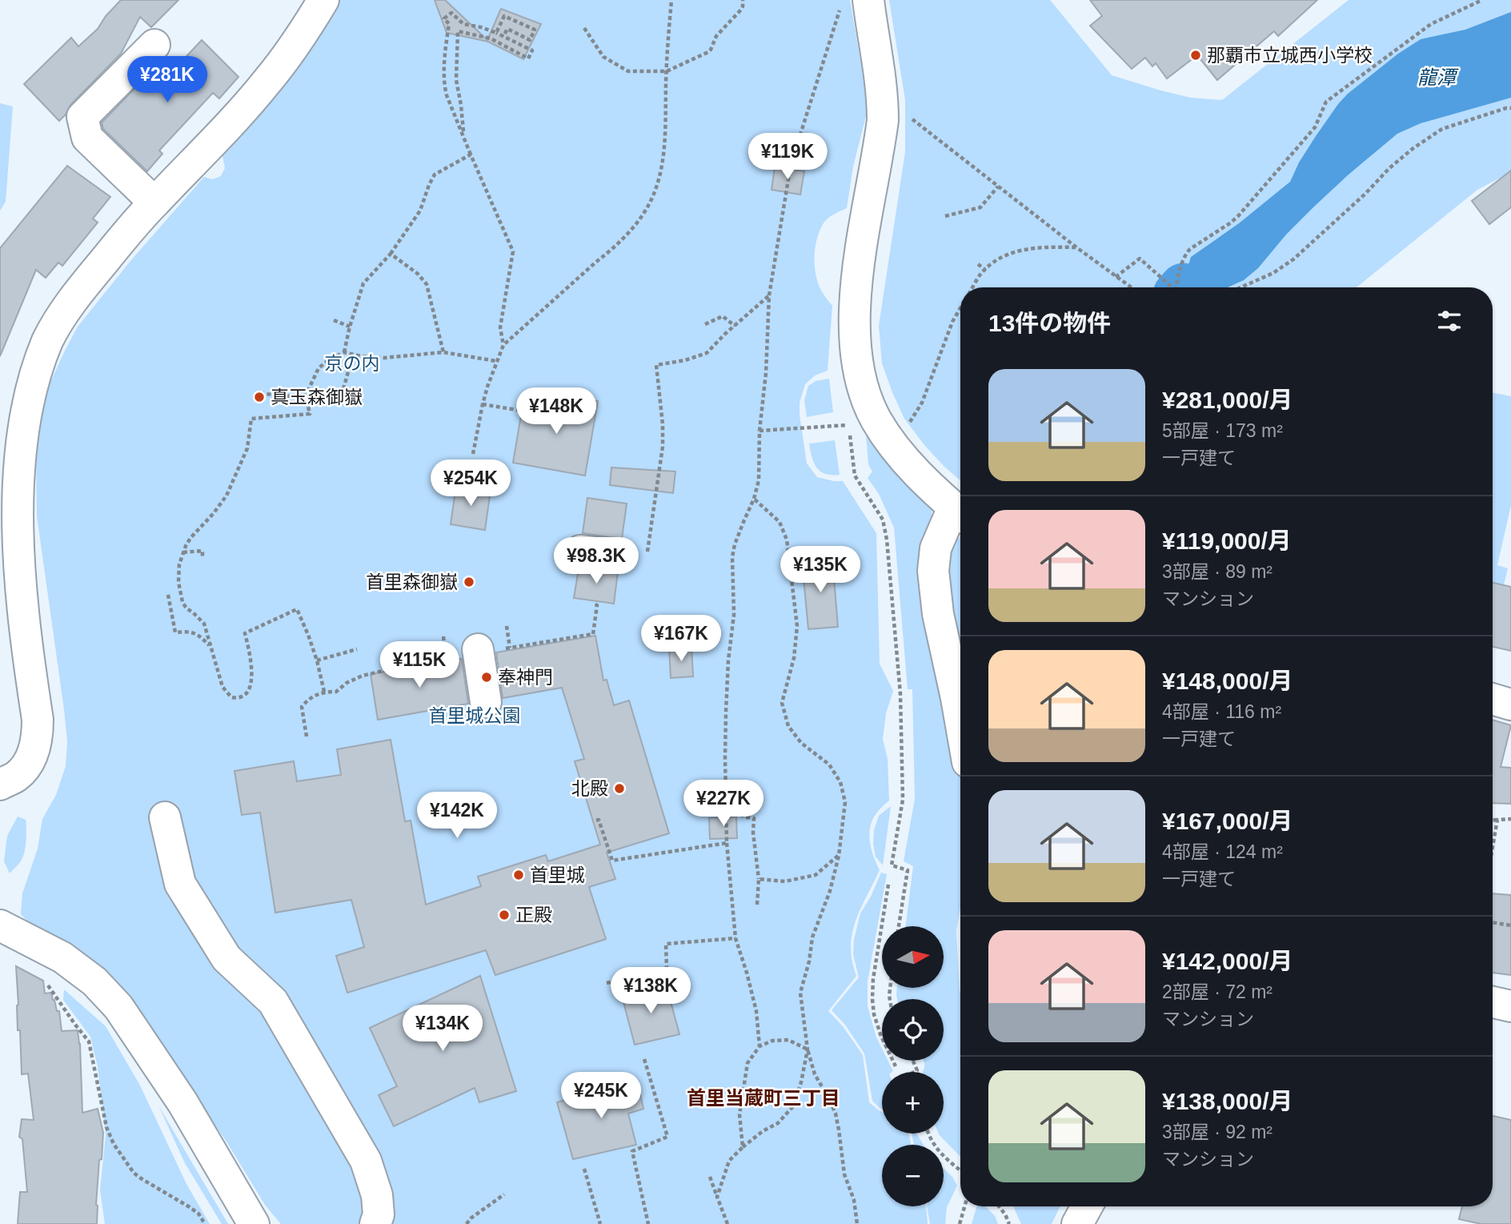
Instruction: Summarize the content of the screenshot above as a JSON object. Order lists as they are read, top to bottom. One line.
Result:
{"districts":["首里当蔵町三丁目"],"water":["龍潭"],"parks":["京の内","首里城公園"],"places":["那覇市立城西小学校","真玉森御嶽","首里森御嶽","奉神門","北殿","首里城","正殿"],"north":"right","page":{"price":["¥281K","¥119K","¥148K","¥254K","¥98.3K","¥135K","¥167K","¥115K","¥227K","¥142K","¥138K","¥134K","¥245K"],"heading":"13件の物件","list":[{"name":"¥281,000/月","note":"5部屋 · 173 m² · 一戸建て"},{"name":"¥119,000/月","note":"3部屋 · 89 m² · マンション"},{"name":"¥148,000/月","note":"4部屋 · 116 m² · 一戸建て"},{"name":"¥167,000/月","note":"4部屋 · 124 m² · 一戸建て"},{"name":"¥142,000/月","note":"2部屋 · 72 m² · マンション"},{"name":"¥138,000/月","note":"3部屋 · 92 m² · マンション"}],"map_buttons":["+","−"]}}
